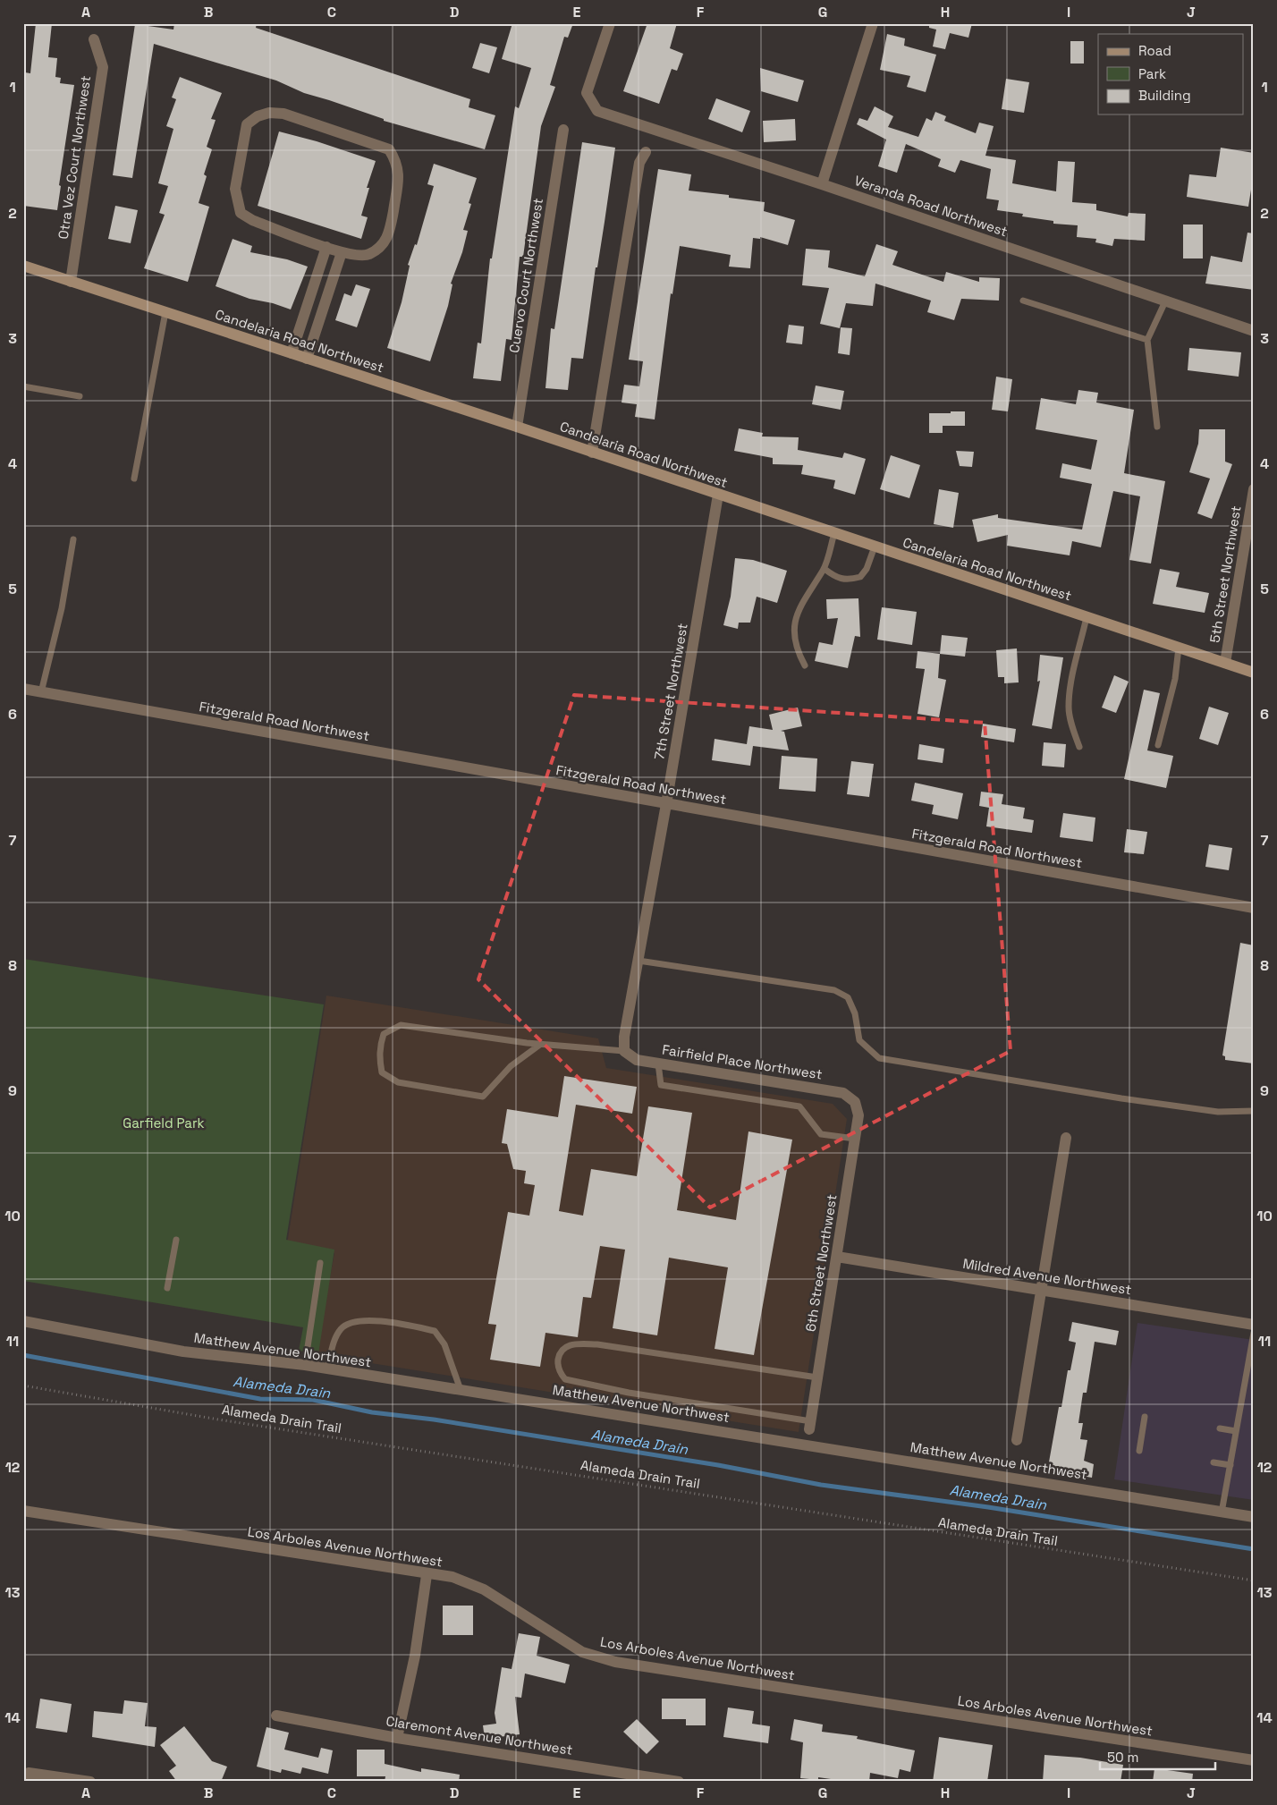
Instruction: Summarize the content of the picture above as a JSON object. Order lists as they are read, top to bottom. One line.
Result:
{"streets":{"main road":["Candelaria Road Northwest"],"street":["Otra Vez Court Northwest","Veranda Road Northwest","Cuervo Court Northwest","5th Street Northwest","7th Street Northwest","Fitzgerald Road Northwest","Fairfield Place Northwest","6th Street Northwest","Mildred Avenue Northwest","Matthew Avenue Northwest","Los Arboles Avenue Northwest","Claremont Avenue Northwest"],"path":["Alameda Drain Trail"]},"crossings":[["Otra Vez Court Northwest","Candelaria Road Northwest"],["Cuervo Court Northwest","Candelaria Road Northwest"],["Candelaria Road Northwest","5th Street Northwest"],["Candelaria Road Northwest","7th Street Northwest"],["7th Street Northwest","Fitzgerald Road Northwest"],["7th Street Northwest","Fairfield Place Northwest"],["Fairfield Place Northwest","6th Street Northwest"],["6th Street Northwest","Mildred Avenue Northwest"]],"water":["Alameda Drain"],"parks":["Garfield Park"],"legend":["Road","Park","Building"],"scale_bar":"50 m","grid":{"columns":["A","B","C","D","E","F","G","H","I","J"],"rows":["1","2","3","4","5","6","7","8","9","10","11","12","13","14"]}}
